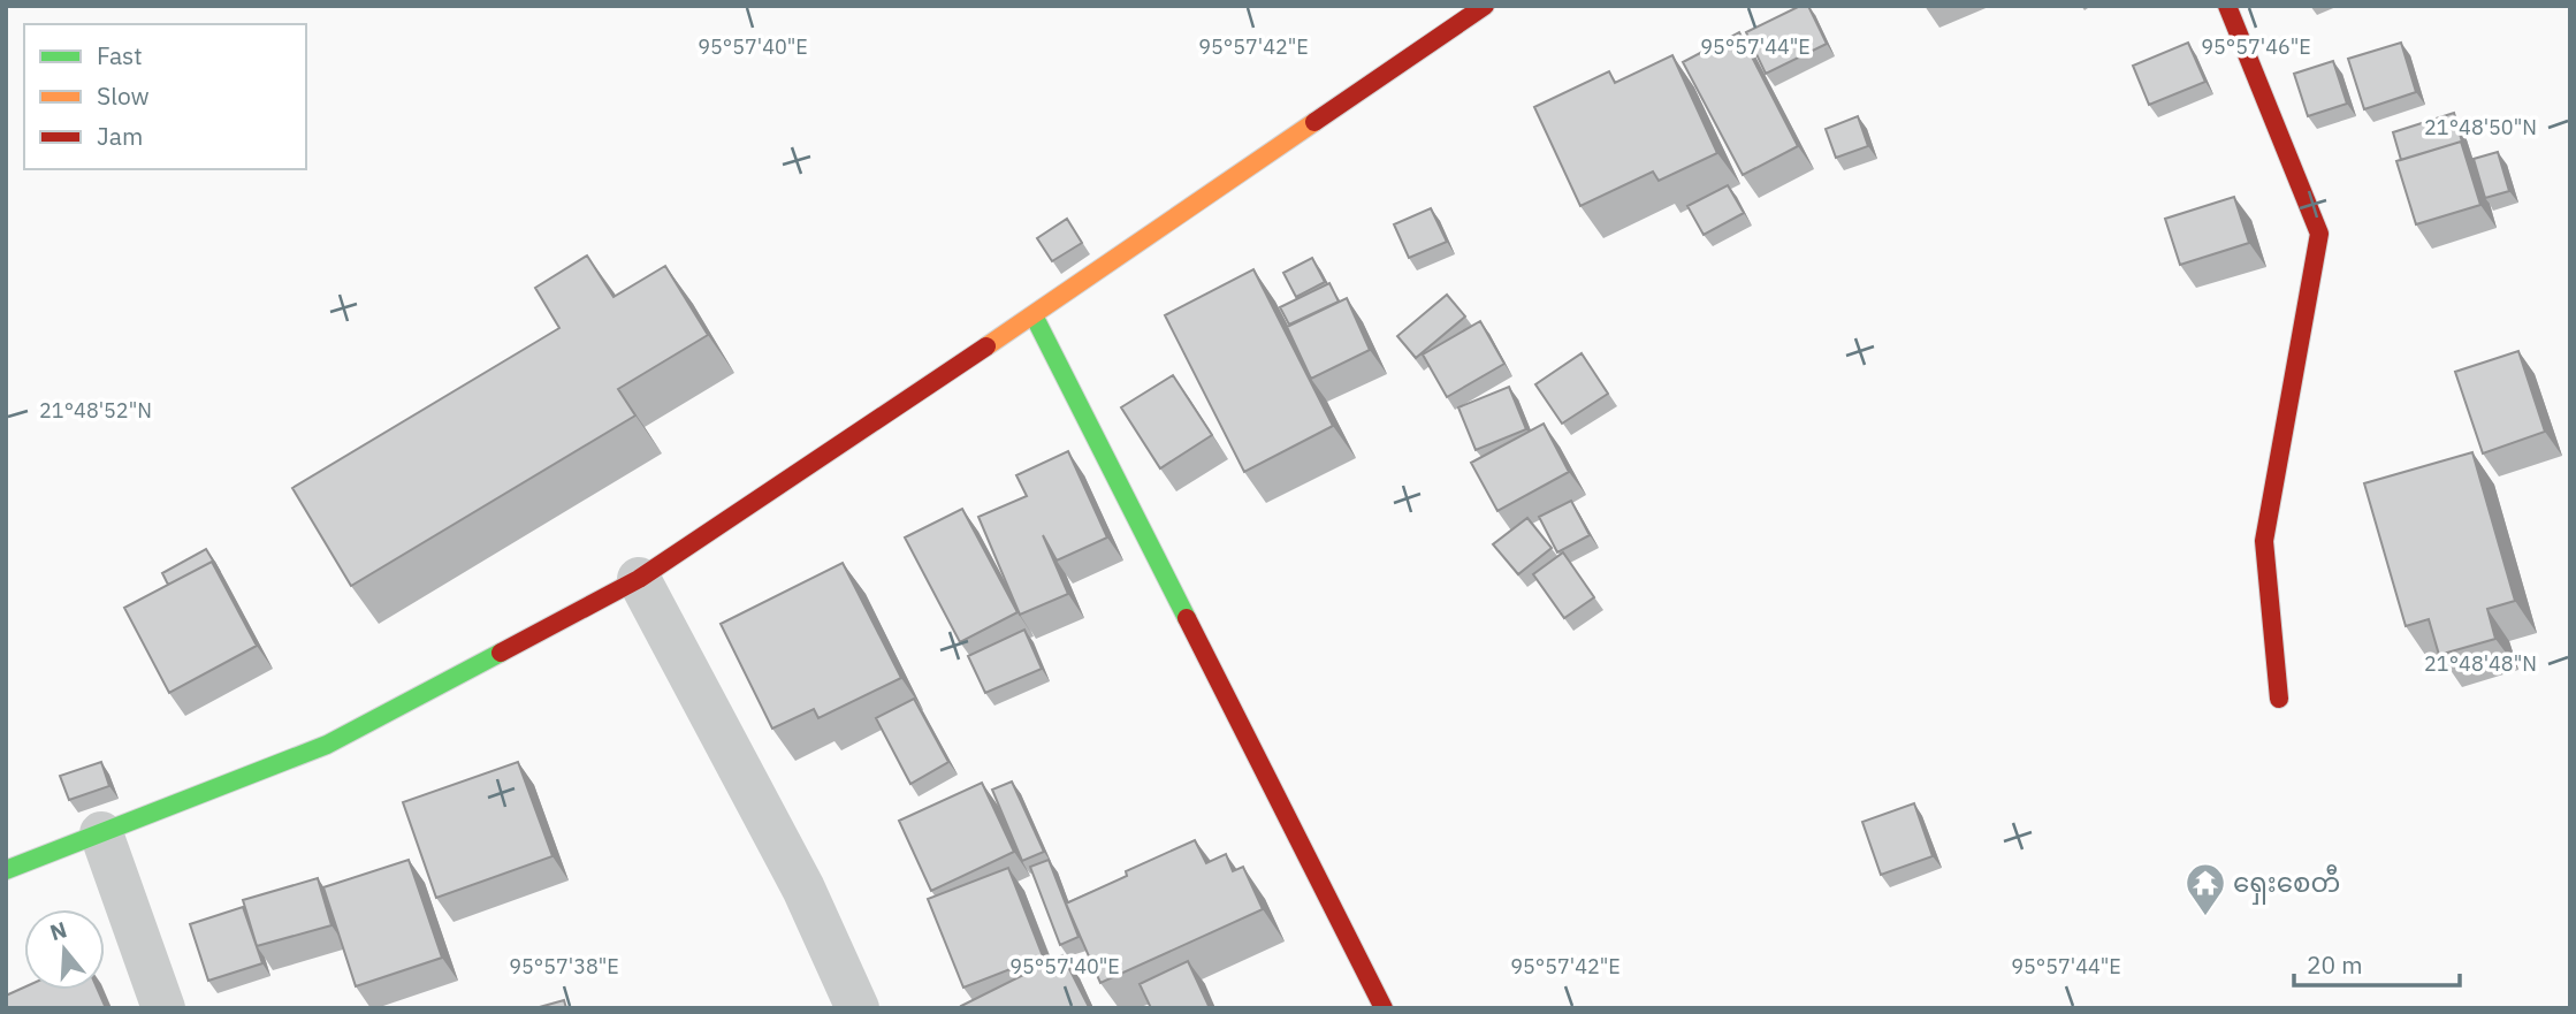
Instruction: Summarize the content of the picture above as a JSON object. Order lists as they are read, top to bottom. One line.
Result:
{"places":{"temple":["ရှေးစေတီ"]},"legend":["Fast","Slow","Jam"],"scale_bar":"20 m","north":"top","coordinates":["95°57'40\"E","95°57'42\"E","95°57'44\"E","95°57'46\"E","21°48'50\"N","21°48'52\"N","21°48'48\"N","95°57'38\"E"]}
